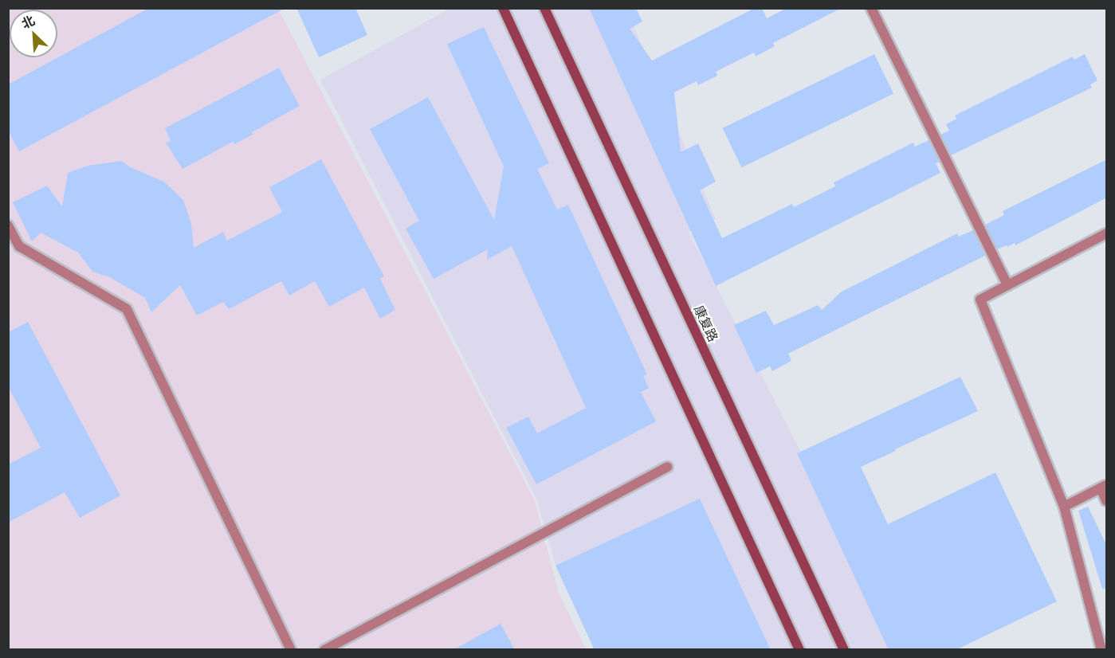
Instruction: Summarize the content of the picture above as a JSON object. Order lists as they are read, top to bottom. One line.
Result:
{"streets":{"main road":["康复路"]},"north":"top left"}
